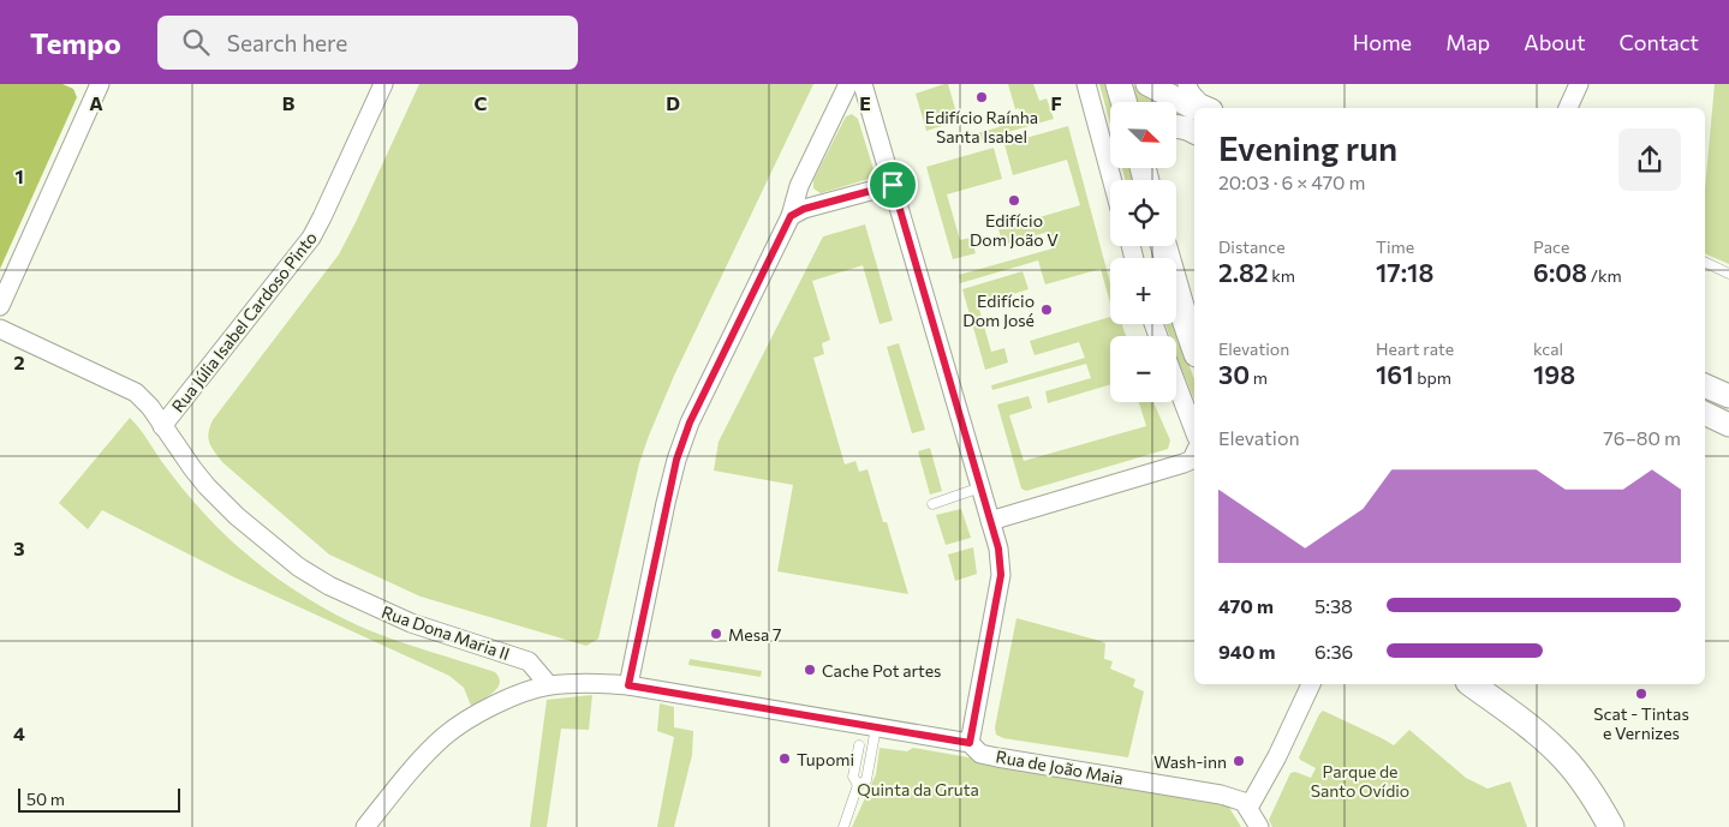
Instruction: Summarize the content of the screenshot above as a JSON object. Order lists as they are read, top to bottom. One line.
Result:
{"streets":{"street":["Rua Júlia Isabel Cardoso Pinto","Rua Dona Maria II","Rua de João Maia"]},"crossings":[["Rua Júlia Isabel Cardoso Pinto","Rua Dona Maria II"],["Rua Dona Maria II","Rua de João Maia"]],"parks":["Parque de Santo Ovídio","Quinta da Gruta"],"places":["Edifício Raínha Santa Isabel","Edifício Dom João V","Edifício Dom José","Mesa 7","Cache Pot artes","Scat - Tintas e Vernizes","Tupomi","Wash-inn"],"scale_bar":"50 m","north":"bottom right","page":{"header":"Tempo","search":"Search here","nav":["Home","Map","About","Contact"],"map_buttons":["+","−"],"heading":["Evening run","20:03 · 6 × 470 m"],"stats":[["Distance","2.82 km"],["Time","17:18"],["Pace","6:08 /km"],["Elevation","30 m"],["Heart rate","161 bpm"],["kcal","198"]],"chart":["Elevation","76–80 m"],"list":[{"name":"470 m","note":"5:38"},{"name":"940 m","note":"6:36"}],"scale":"50 m"},"grid":{"columns":["A","B","C","D","E","F"],"rows":["1","2","3","4"]}}
